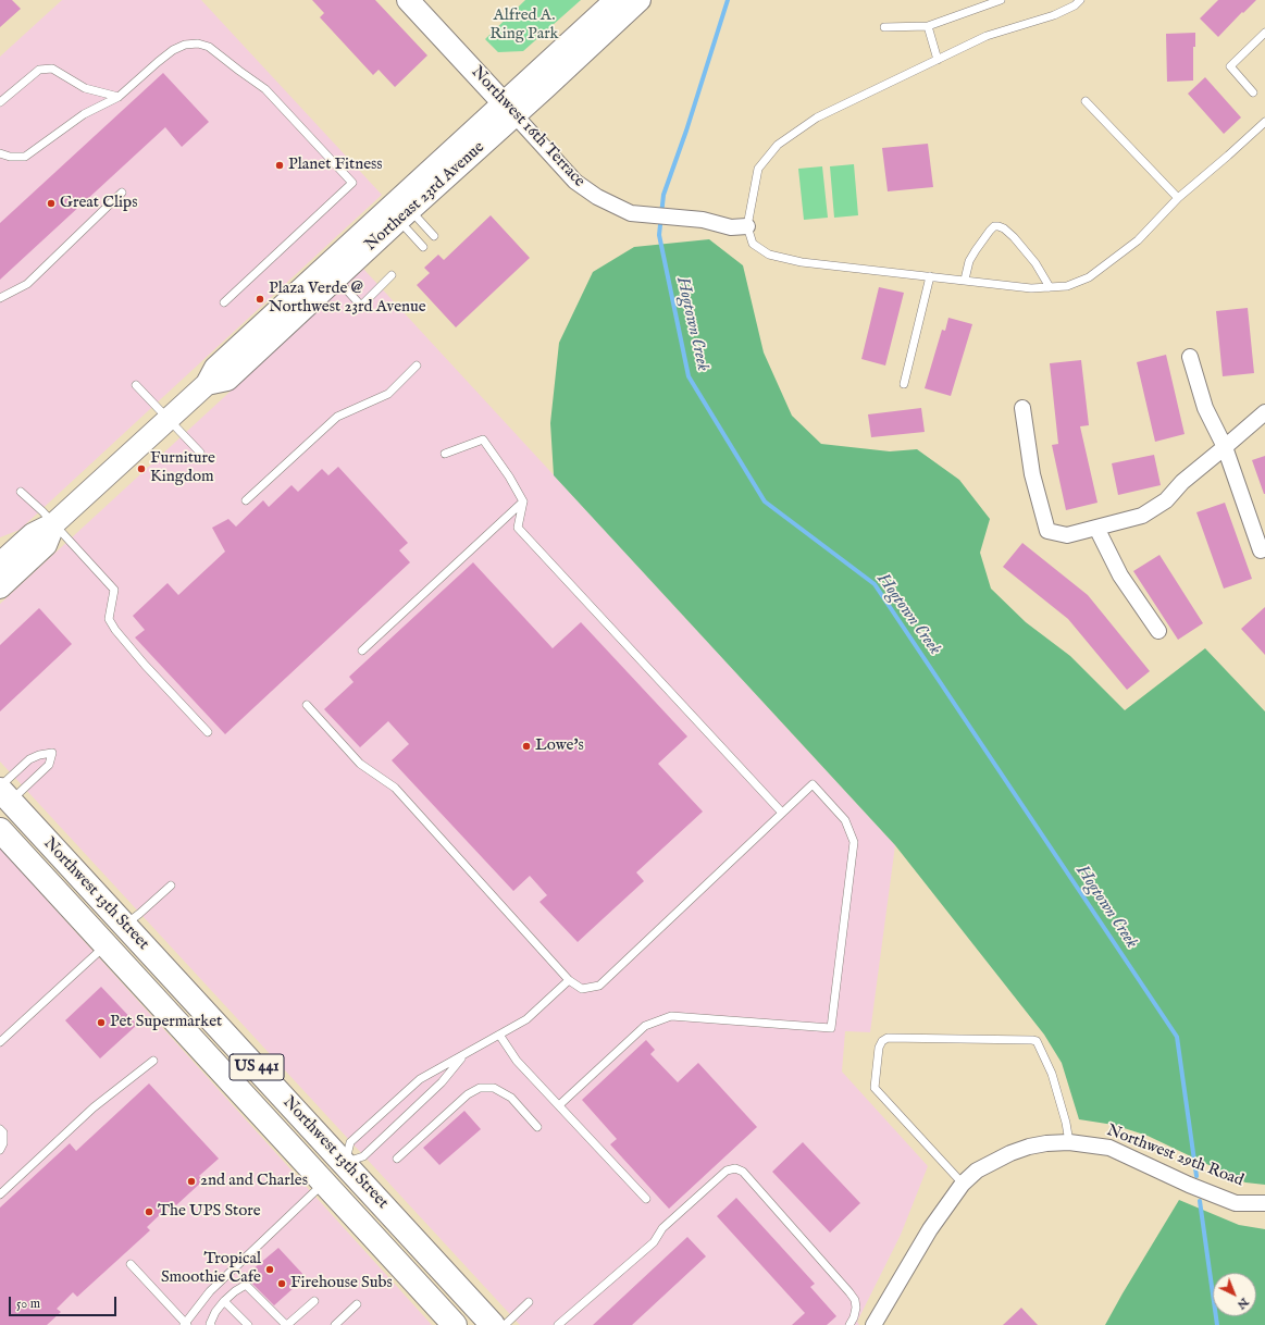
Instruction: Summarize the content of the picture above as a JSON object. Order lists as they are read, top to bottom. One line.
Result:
{"streets":{"main road":["Northwest 13th Street","US 441"],"street":["Northwest 16th Terrace","Northeast 23rd Avenue","Northwest 29th Road"]},"crossings":[["Northwest 16th Terrace","Northeast 23rd Avenue"]],"water":["Hogtown Creek"],"parks":["Alfred A. Ring Park"],"places":["Planet Fitness","Great Clips","Plaza Verde @ Northwest 23rd Avenue","Furniture Kingdom","Lowe's","Pet Supermarket","2nd and Charles","The UPS Store","Tropical Smoothie Cafe","Firehouse Subs"],"scale_bar":"50 m","north":"bottom right"}
